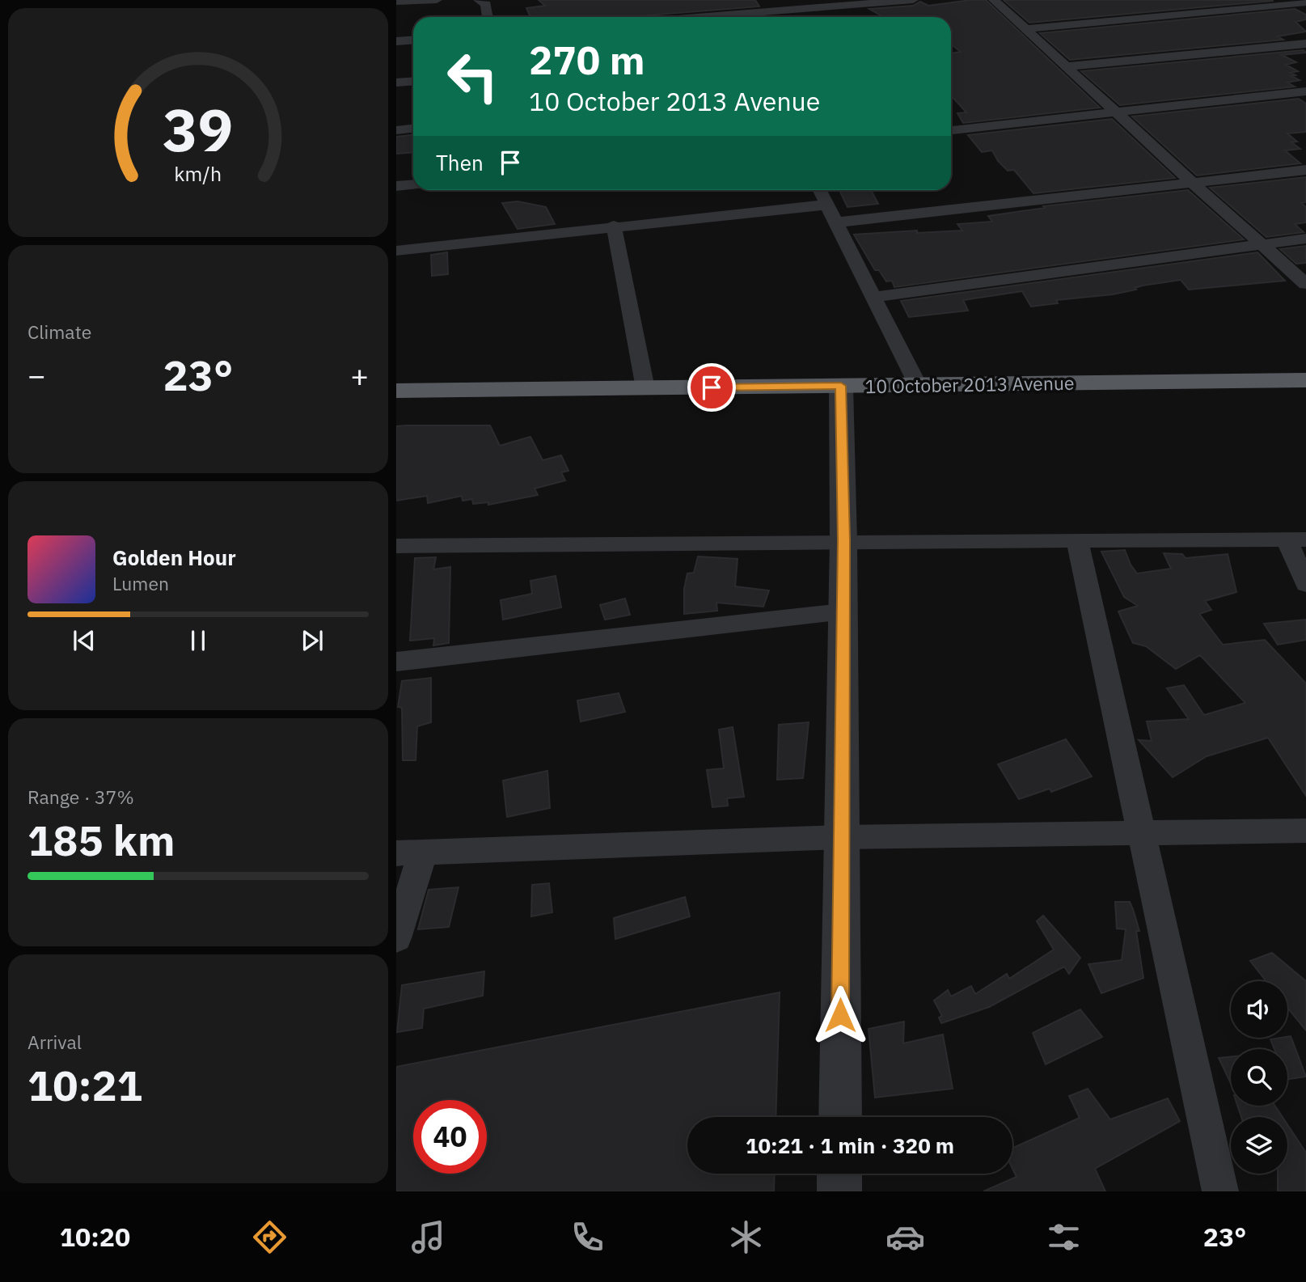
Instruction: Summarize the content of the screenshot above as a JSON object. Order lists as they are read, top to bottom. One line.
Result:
{"streets":{"highway":["10 October 2013 Avenue"]},"page":{"turn":["270 m","10 October 2013 Avenue"],"then":"Then","tile":["Climate",["Range · 37%","185 km"],["Arrival","10:21"]],"heat":["−","23°","+"],"song":["Golden Hour","Lumen"],"limit":"40","trip":"10:21 · 1 min · 320 m","tabs":["10:20","23°"],"gauge":["39","km/h"]}}
